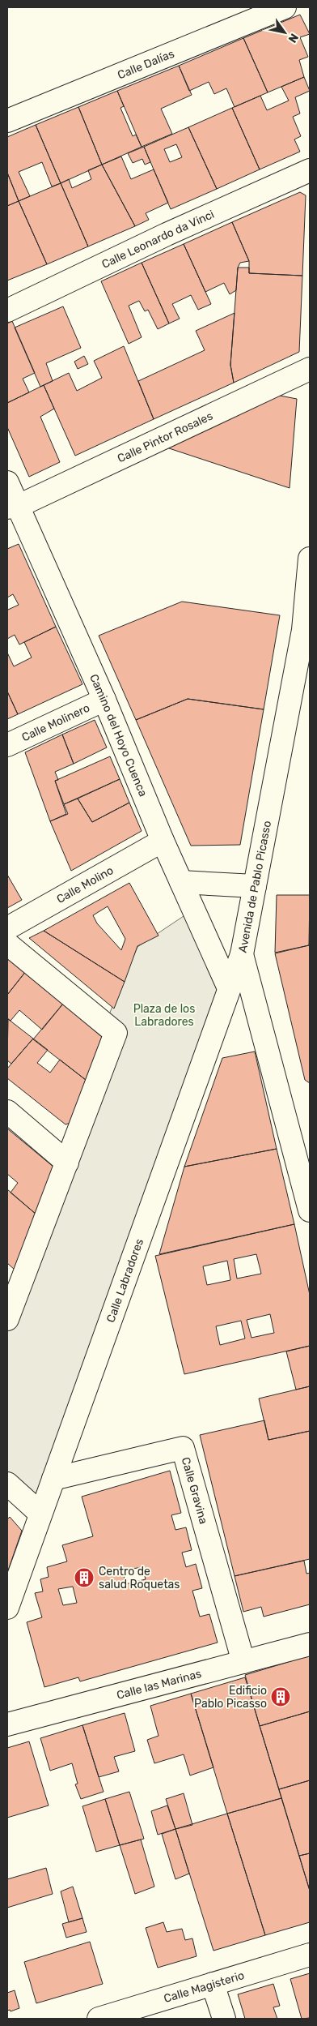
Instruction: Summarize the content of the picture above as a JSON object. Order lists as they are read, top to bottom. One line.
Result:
{"streets":{"street":["Calle Dalías","Calle Leonardo da Vinci","Calle Pintor Rosales","Calle Molinero","Camino del Hoyo Cuenca","Calle Molino","Avenida de Pablo Picasso","Calle Labradores","Calle Gravina","Calle las Marinas","Calle Magisterio"]},"crossings":[["Calle Pintor Rosales","Camino del Hoyo Cuenca"],["Calle Molinero","Camino del Hoyo Cuenca"],["Camino del Hoyo Cuenca","Calle Molino"],["Camino del Hoyo Cuenca","Calle Labradores"],["Avenida de Pablo Picasso","Calle Labradores"],["Calle Labradores","Calle Gravina"],["Calle Gravina","Calle las Marinas"]],"parks":["Plaza de los Labradores"],"places":{"building":["Centro de salud Roquetas","Edificio Pablo Picasso"]},"north":"bottom right"}
